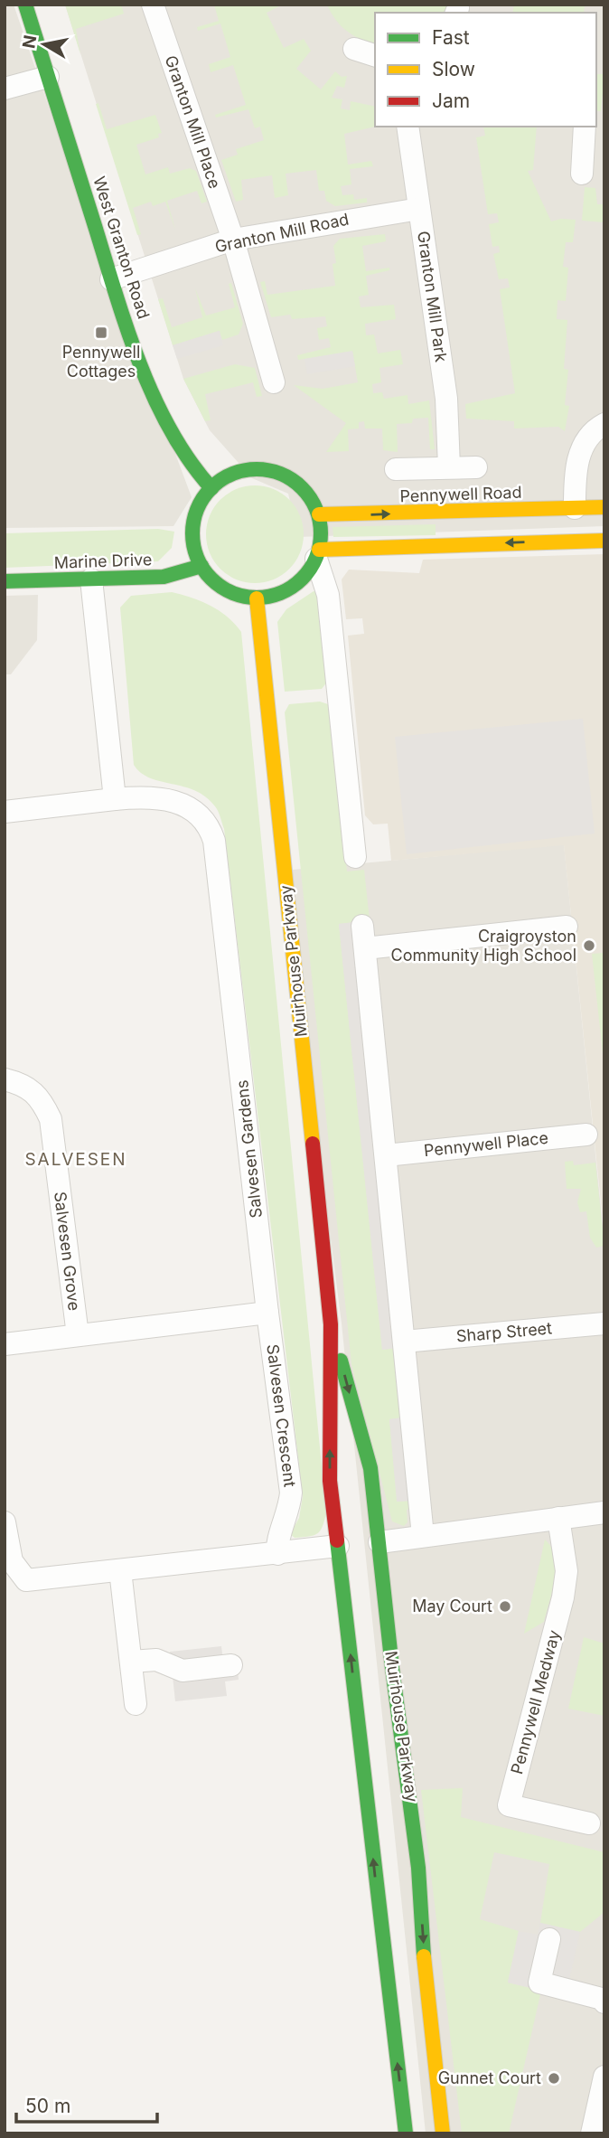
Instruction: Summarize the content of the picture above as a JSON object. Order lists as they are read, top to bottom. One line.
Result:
{"streets":{"street":["Granton Mill Place","Granton Mill Road","West Granton Road","Granton Mill Park","Pennywell Road","Marine Drive","Muirhouse Parkway","Pennywell Place","Salvesen Gardens","Salvesen Grove","Sharp Street","Salvesen Crescent","Pennywell Medway"]},"crossings":[["Granton Mill Place","Granton Mill Road"],["Granton Mill Road","West Granton Road"],["Granton Mill Road","Granton Mill Park"],["West Granton Road","Pennywell Road"],["West Granton Road","Marine Drive"],["West Granton Road","Muirhouse Parkway"],["Pennywell Road","Marine Drive"],["Pennywell Road","Muirhouse Parkway"],["Marine Drive","Muirhouse Parkway"],["Salvesen Gardens","Salvesen Crescent"]],"districts":["SALVESEN"],"places":{"transit":["Pennywell Cottages"],"other":["Craigroyston Community High School","May Court","Gunnet Court"]},"legend":["Fast","Slow","Jam"],"scale_bar":"50 m","north":"left"}
